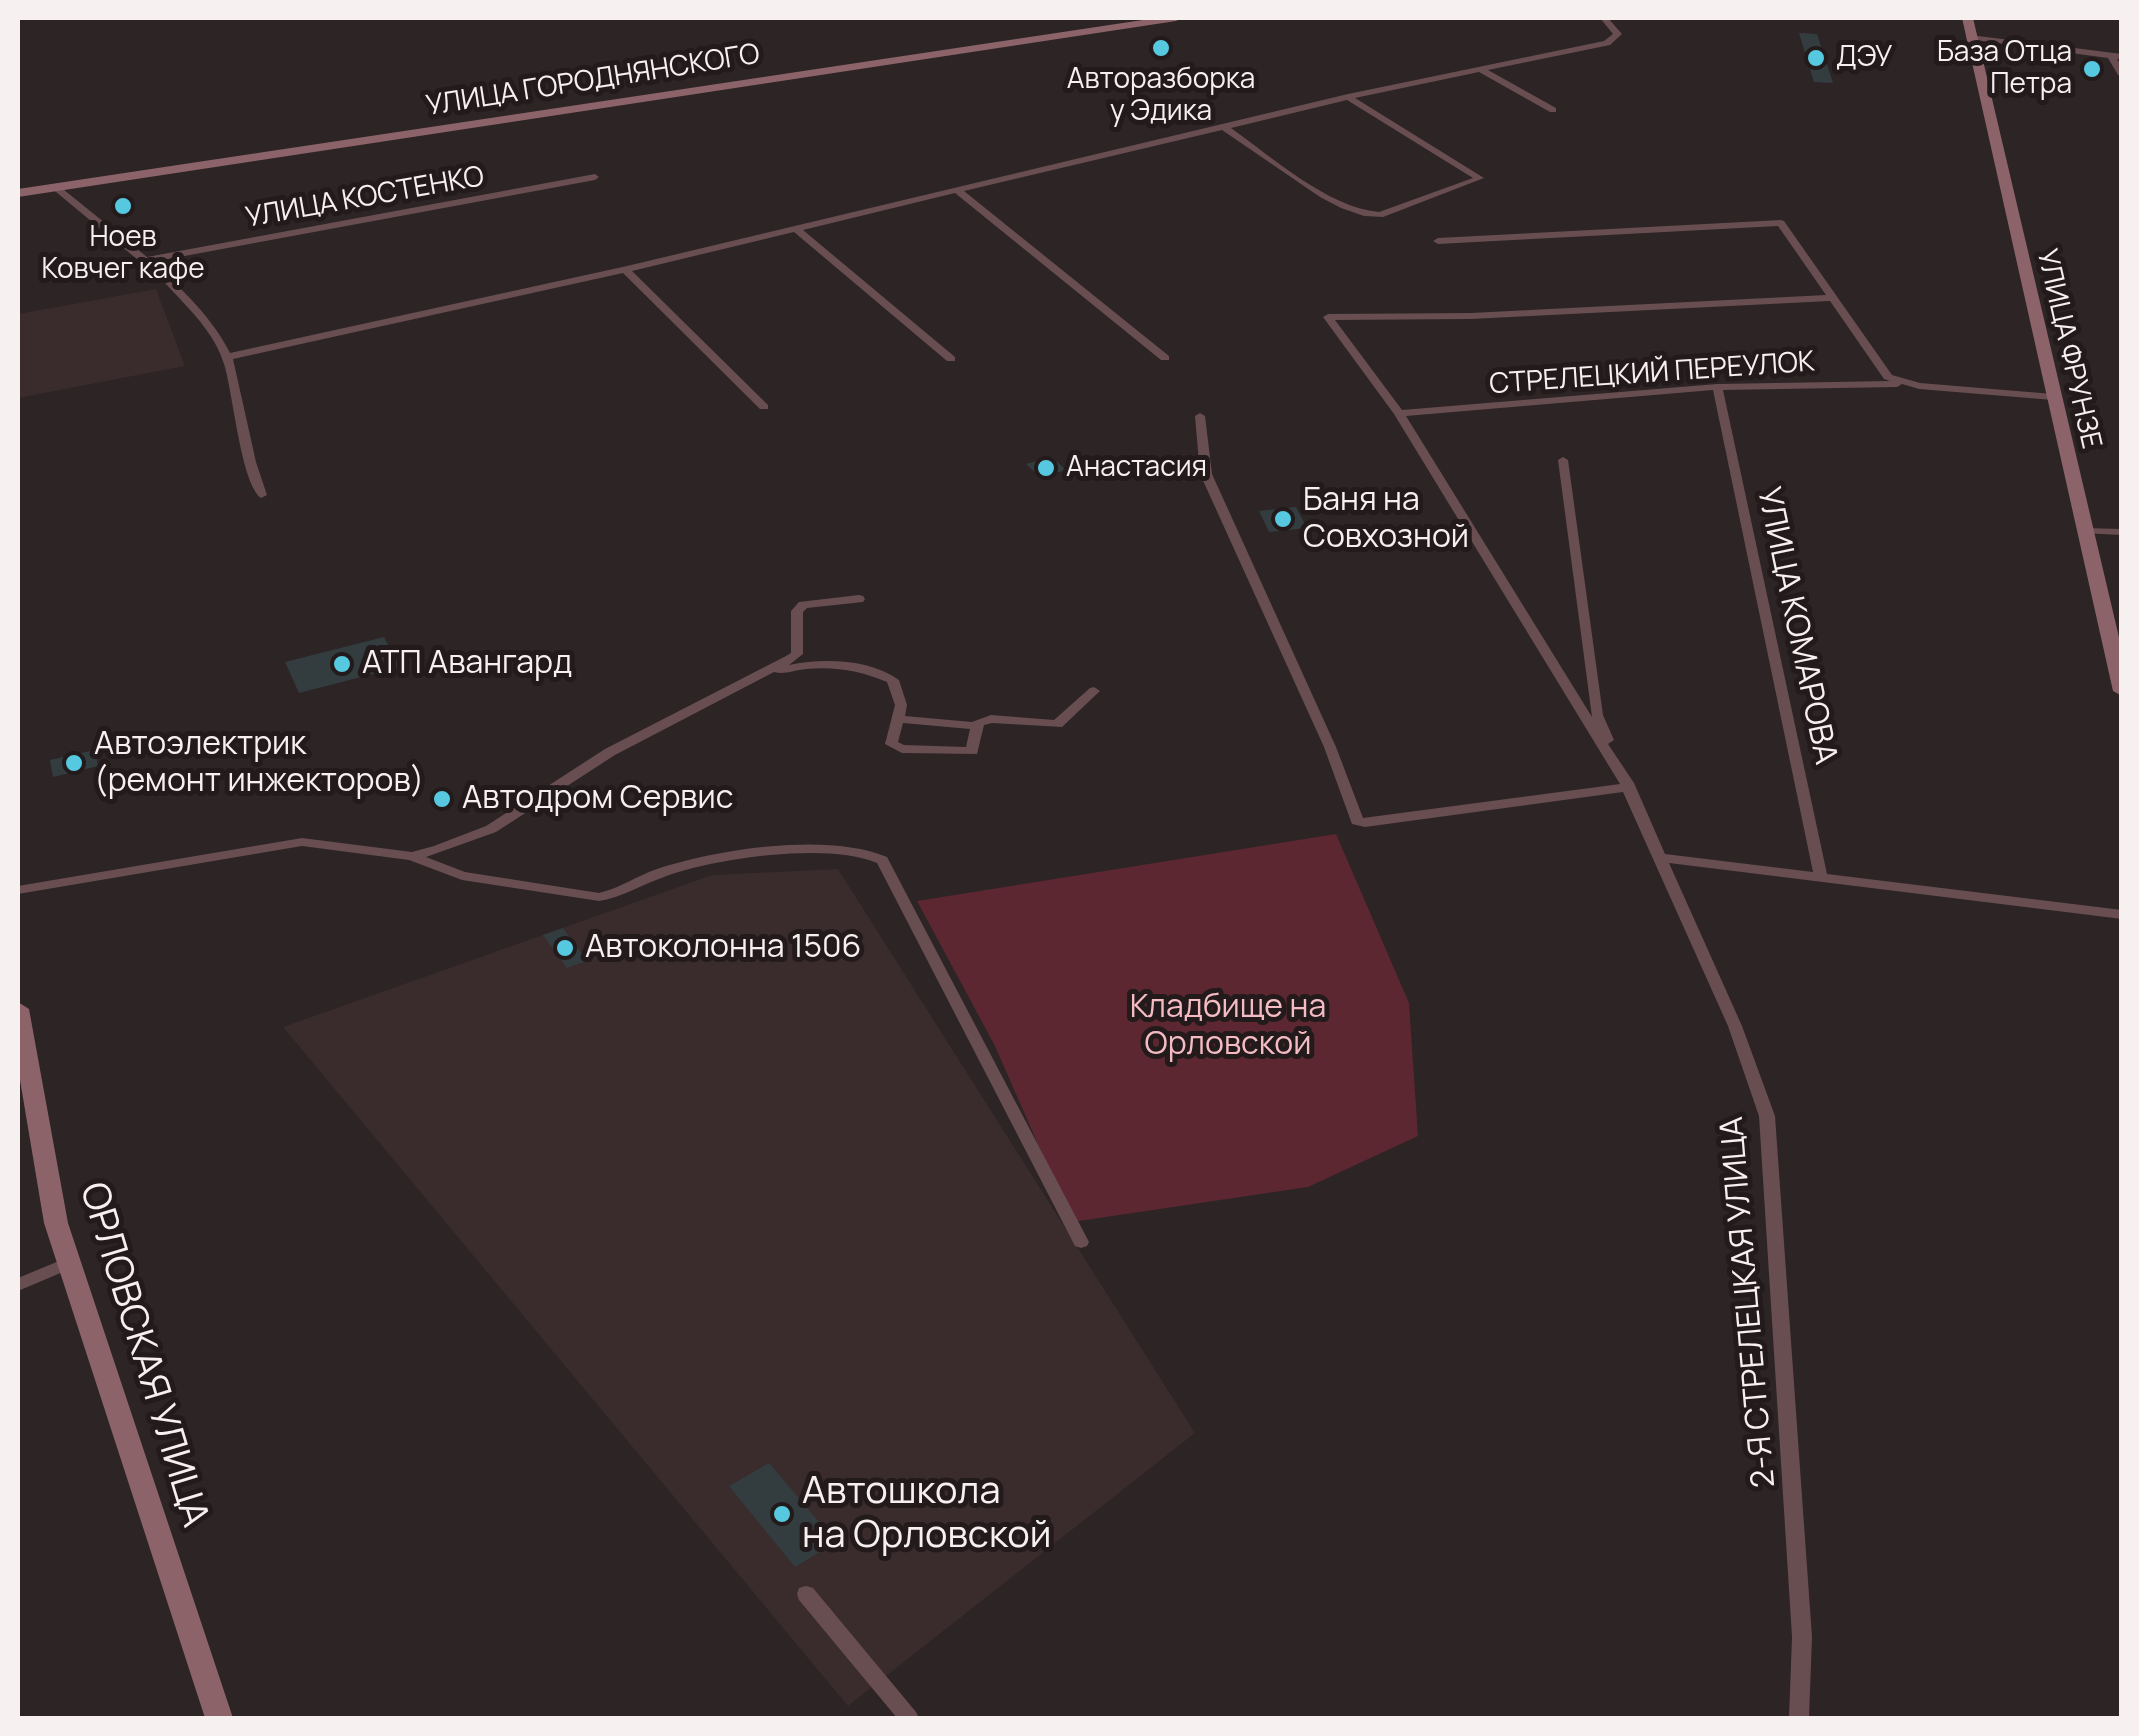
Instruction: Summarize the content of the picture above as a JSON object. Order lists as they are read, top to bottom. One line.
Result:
{"streets":{"main road":["УЛИЦА ГОРОДНЯНСКОГО","УЛИЦА ФРУНЗЕ","ОРЛОВСКАЯ УЛИЦА"],"street":["УЛИЦА КОСТЕНКО","СТРЕЛЕЦКИЙ ПЕРЕУЛОК","УЛИЦА КОМАРОВА","2-Я СТРЕЛЕЦКАЯ УЛИЦА"]},"crossings":[["УЛИЦА ФРУНЗЕ","СТРЕЛЕЦКИЙ ПЕРЕУЛОК"],["СТРЕЛЕЦКИЙ ПЕРЕУЛОК","УЛИЦА КОМАРОВА"],["СТРЕЛЕЦКИЙ ПЕРЕУЛОК","2-Я СТРЕЛЕЦКАЯ УЛИЦА"]],"parks":["Кладбище на Орловской"],"places":["Авторазборка у Эдика","ДЭУ","База Отца Петра","Ноев Ковчег кафе","Анастасия","Баня на Совхозной","АТП Авангард","Автоэлектрик (ремонт инжекторов)","Автодром Сервис","Автоколонна 1506","Автошкола на Орловской"]}
